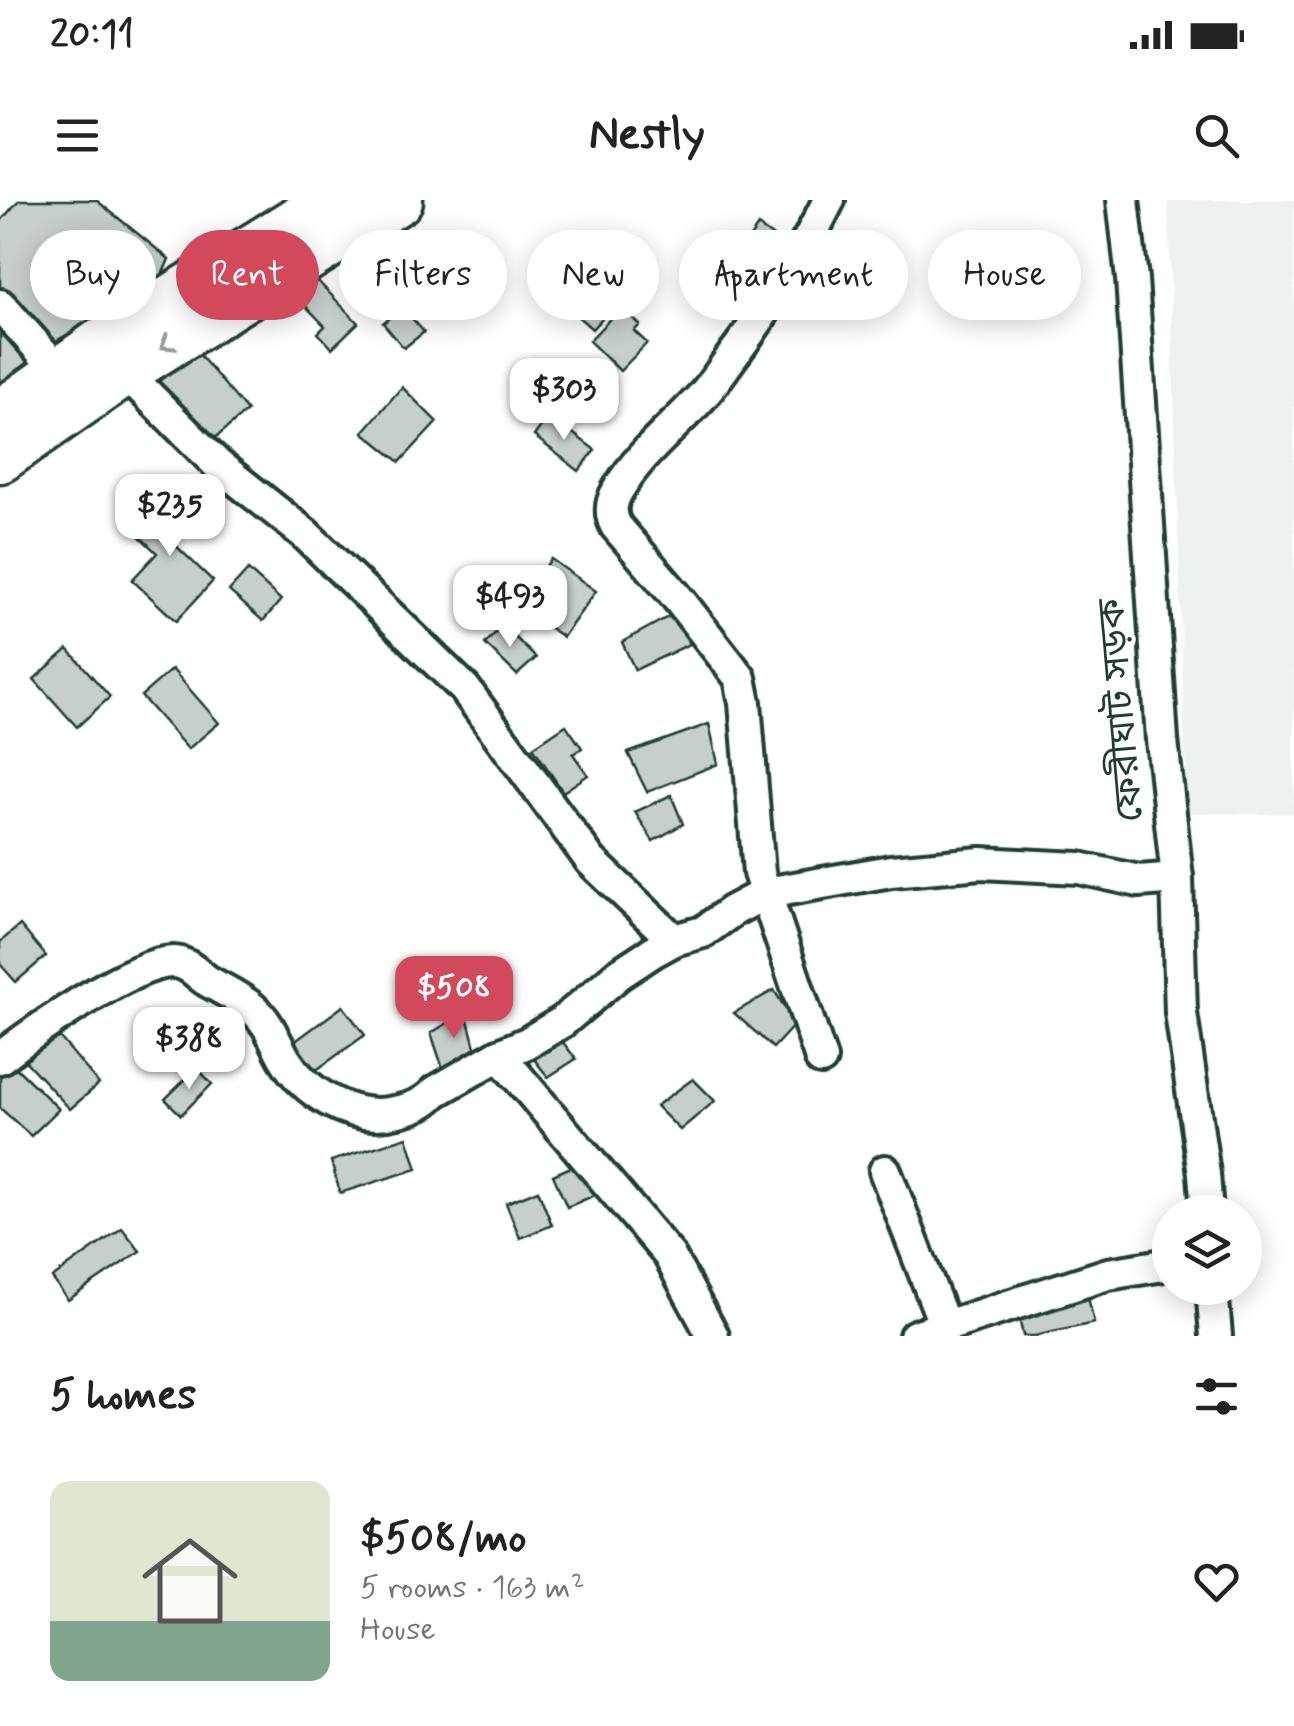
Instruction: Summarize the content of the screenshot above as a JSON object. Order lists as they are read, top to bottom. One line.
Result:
{"streets":{"street":["ফেরীঘাট সড়ক"]},"page":{"status":"20:11","header":"Nestly","chip":["Buy","Rent","Filters","New","Apartment","House"],"price":["$303","$235","$493","$508","$388"],"heading":"5 homes","list":[{"name":"$508/mo","note":"5 rooms · 163 m² · House"}]}}
